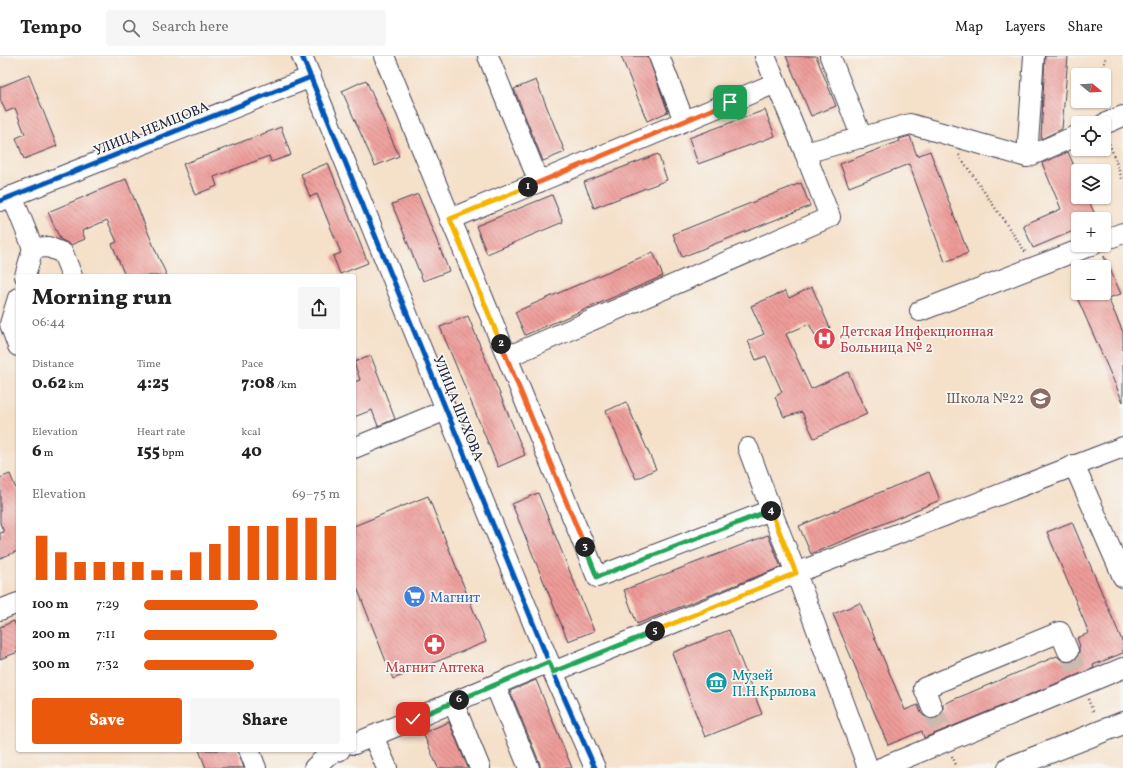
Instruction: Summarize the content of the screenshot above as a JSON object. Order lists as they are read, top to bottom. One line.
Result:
{"streets":{"street":["УЛИЦА НЕМЦОВА","УЛИЦА ШУХОВА"]},"crossings":[["УЛИЦА НЕМЦОВА","УЛИЦА ШУХОВА"]],"places":{"hospital":["Детская Инфекционная Больница № 2"],"school or university":["Школа №22"],"supermarket":["Магнит"],"pharmacy":["Магнит Аптека"],"museum":["Музей П.Н.Крылова"]},"north":"right","page":{"header":"Tempo","search":"Search here","nav":["Map","Layers","Share"],"map_buttons":["+","−"],"pins":["1","2","4","3","5","6"],"heading":["Morning run","06:44"],"stats":[["Distance","0.62 km"],["Time","4:25"],["Pace","7:08 /km"],["Elevation","6 m"],["Heart rate","155 bpm"],["kcal","40"]],"chart":["Elevation","69–75 m"],"list":[{"name":"100 m","note":"7:29"},{"name":"200 m","note":"7:11"},{"name":"300 m","note":"7:32"}],"buttons":["Save","Share"]}}
